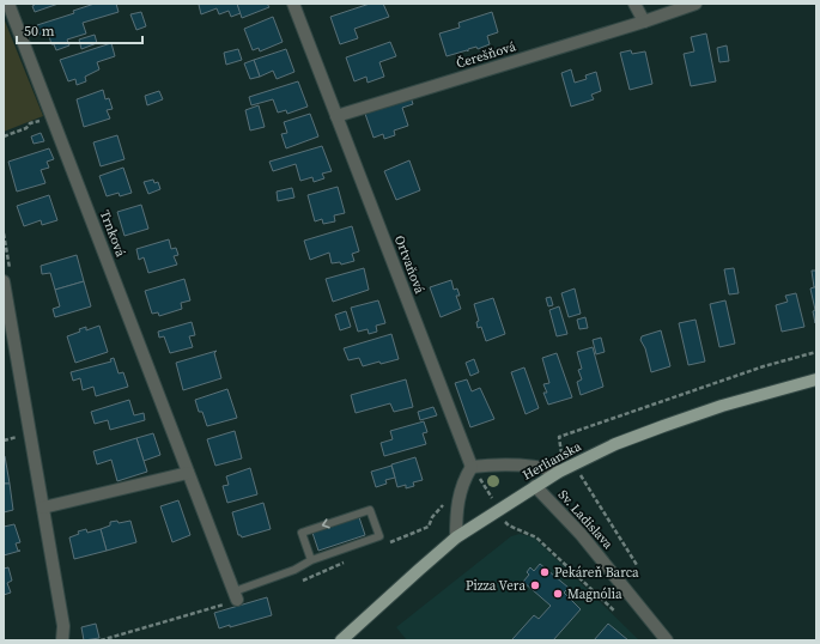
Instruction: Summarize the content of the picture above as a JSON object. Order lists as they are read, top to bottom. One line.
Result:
{"streets":{"main road":["Herlianska"],"street":["Čerešňová","Trnková","Ortvaňová","Sv. Ladislava"]},"crossings":[["Čerešňová","Ortvaňová"],["Herlianska","Sv. Ladislava"]],"places":["Pekáreň Barca","Pizza Vera","Magnólia"],"scale_bar":"50 m"}
